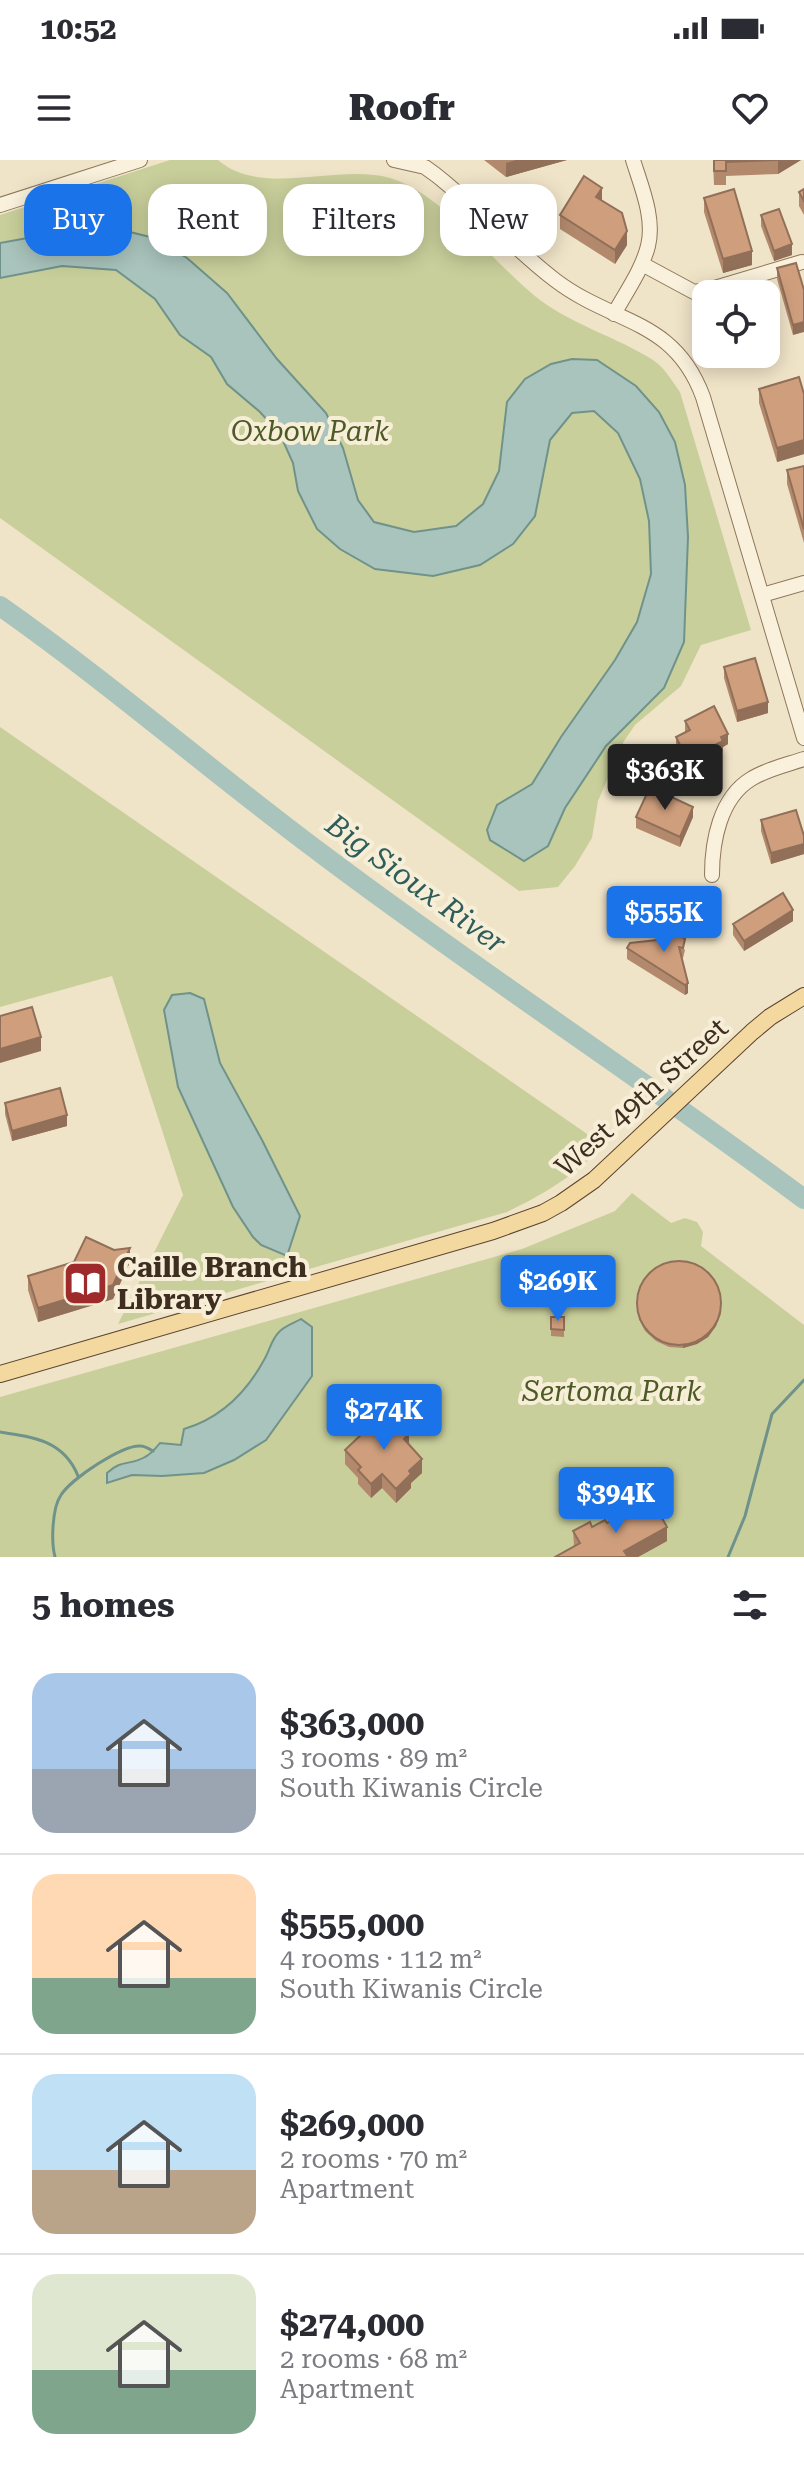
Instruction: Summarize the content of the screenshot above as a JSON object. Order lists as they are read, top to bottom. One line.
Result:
{"streets":{"main road":["West 49th Street"]},"water":["Big Sioux River"],"parks":["Oxbow Park","Sertoma Park"],"places":{"library":["Caille Branch Library"]},"page":{"status":"10:52","header":"Roofr","chip":["Buy","Rent","Filters","New"],"price":["$363K","$555K","$269K","$274K","$394K"],"heading":"5 homes","list":[{"name":"$363,000","note":"3 rooms · 89 m² · South Kiwanis Circle"},{"name":"$555,000","note":"4 rooms · 112 m² · South Kiwanis Circle"},{"name":"$269,000","note":"2 rooms · 70 m² · Apartment"},{"name":"$274,000","note":"2 rooms · 68 m² · Apartment"}]}}
